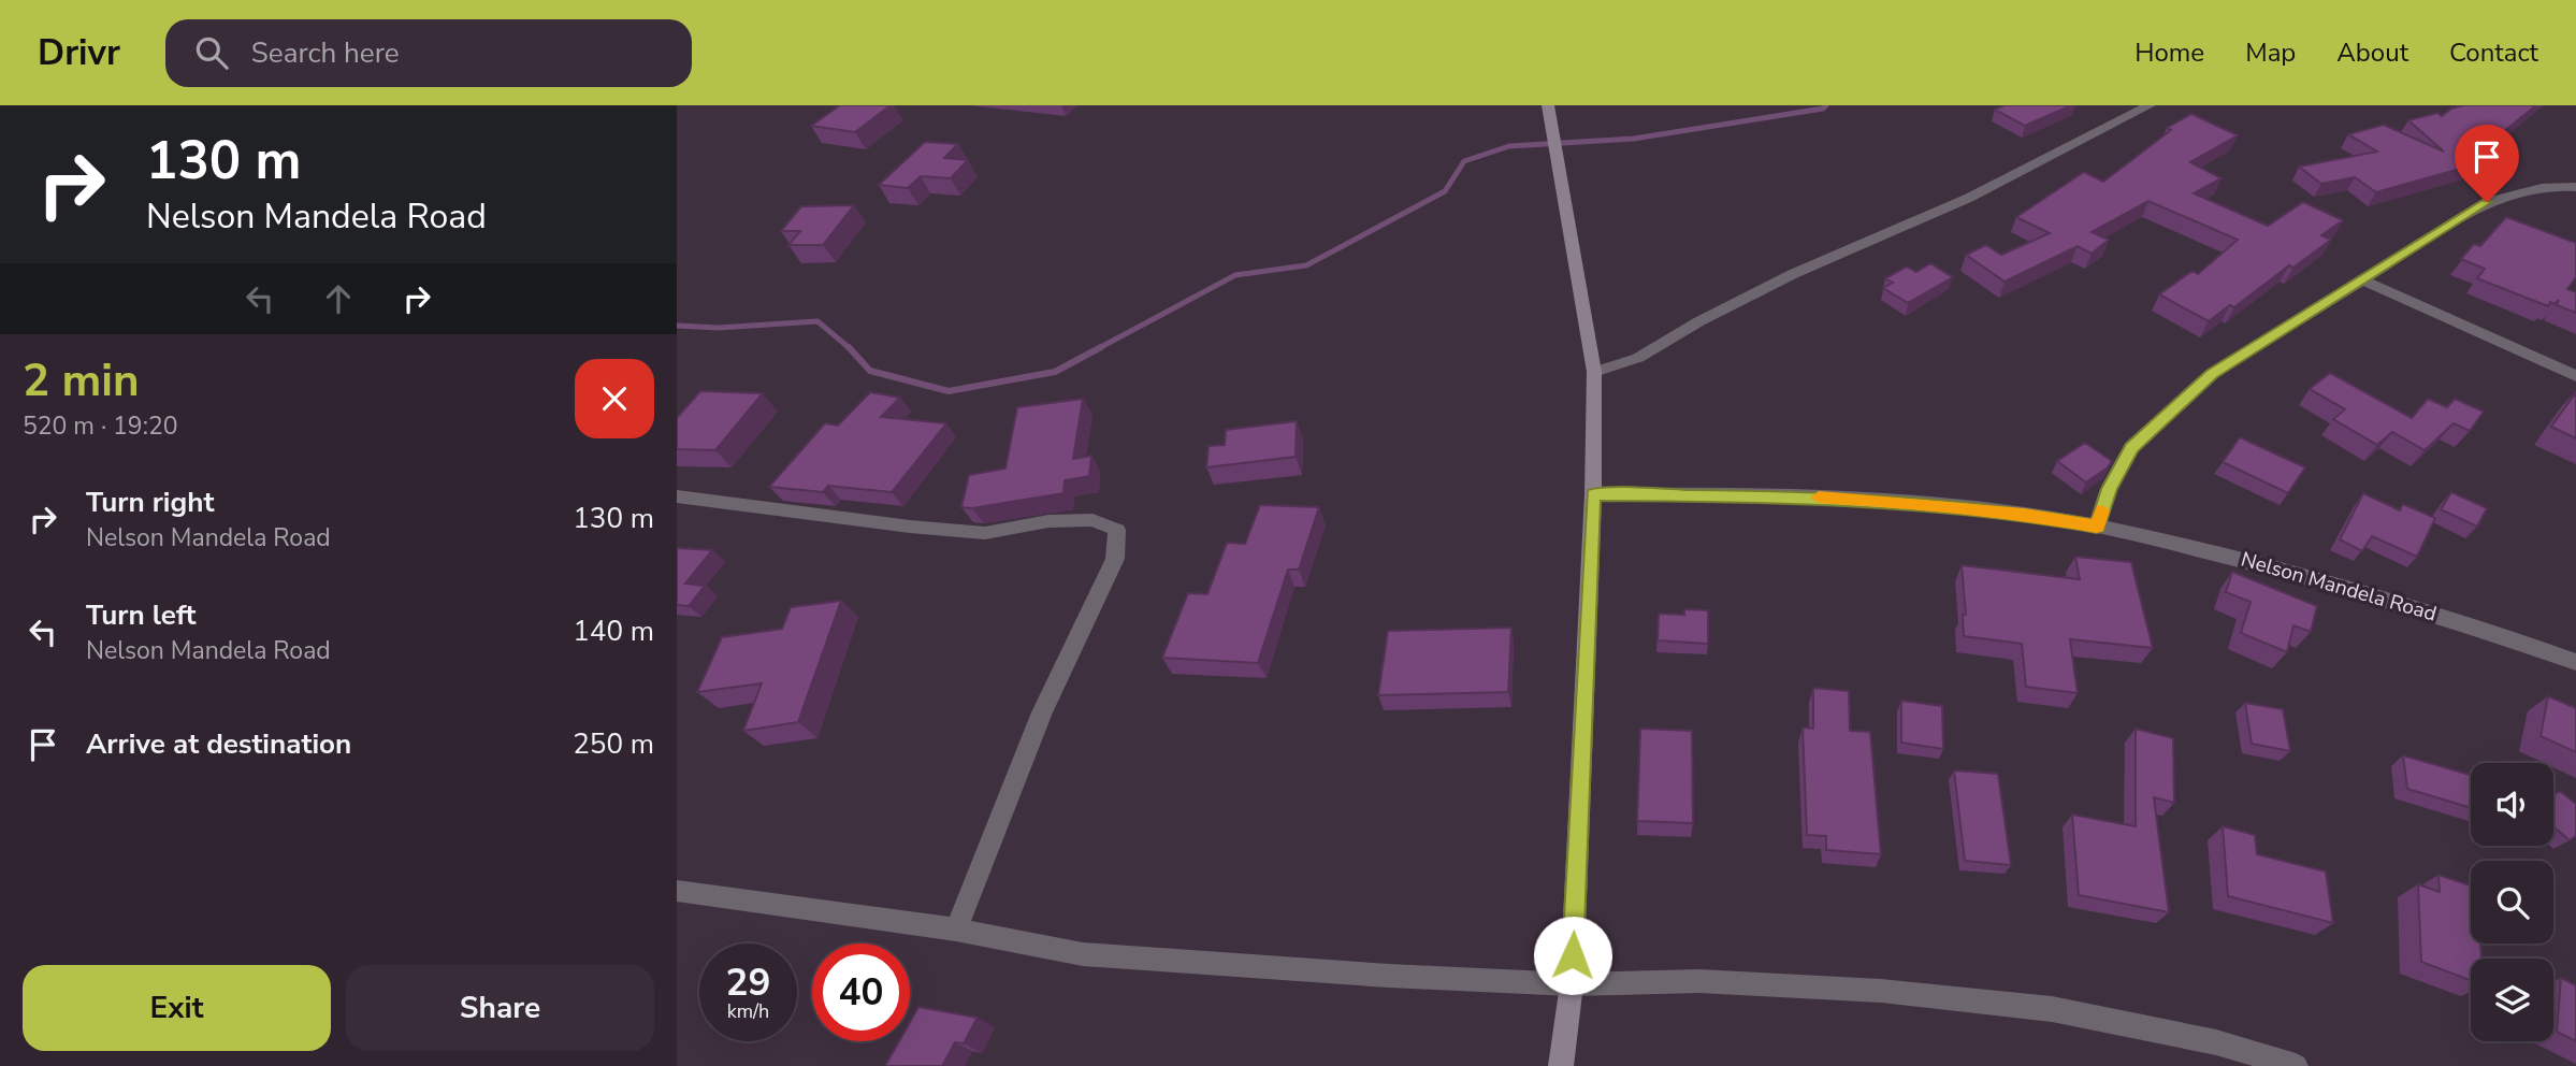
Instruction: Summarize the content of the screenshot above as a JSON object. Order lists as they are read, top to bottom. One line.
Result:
{"streets":{"street":["Nelson Mandela Road"]},"page":{"header":"Drivr","search":"Search here","nav":["Home","Map","About","Contact"],"turn":["130 m","Nelson Mandela Road"],"heading":["2 min","520 m · 19:20"],"list":[{"name":"Turn right","note":"Nelson Mandela Road","value":"130 m"},{"name":"Turn left","note":"Nelson Mandela Road","value":"140 m"},{"name":"Arrive at destination","value":"250 m"}],"speed":"29 km/h","limit":"40","buttons":["Exit","Share"]}}
